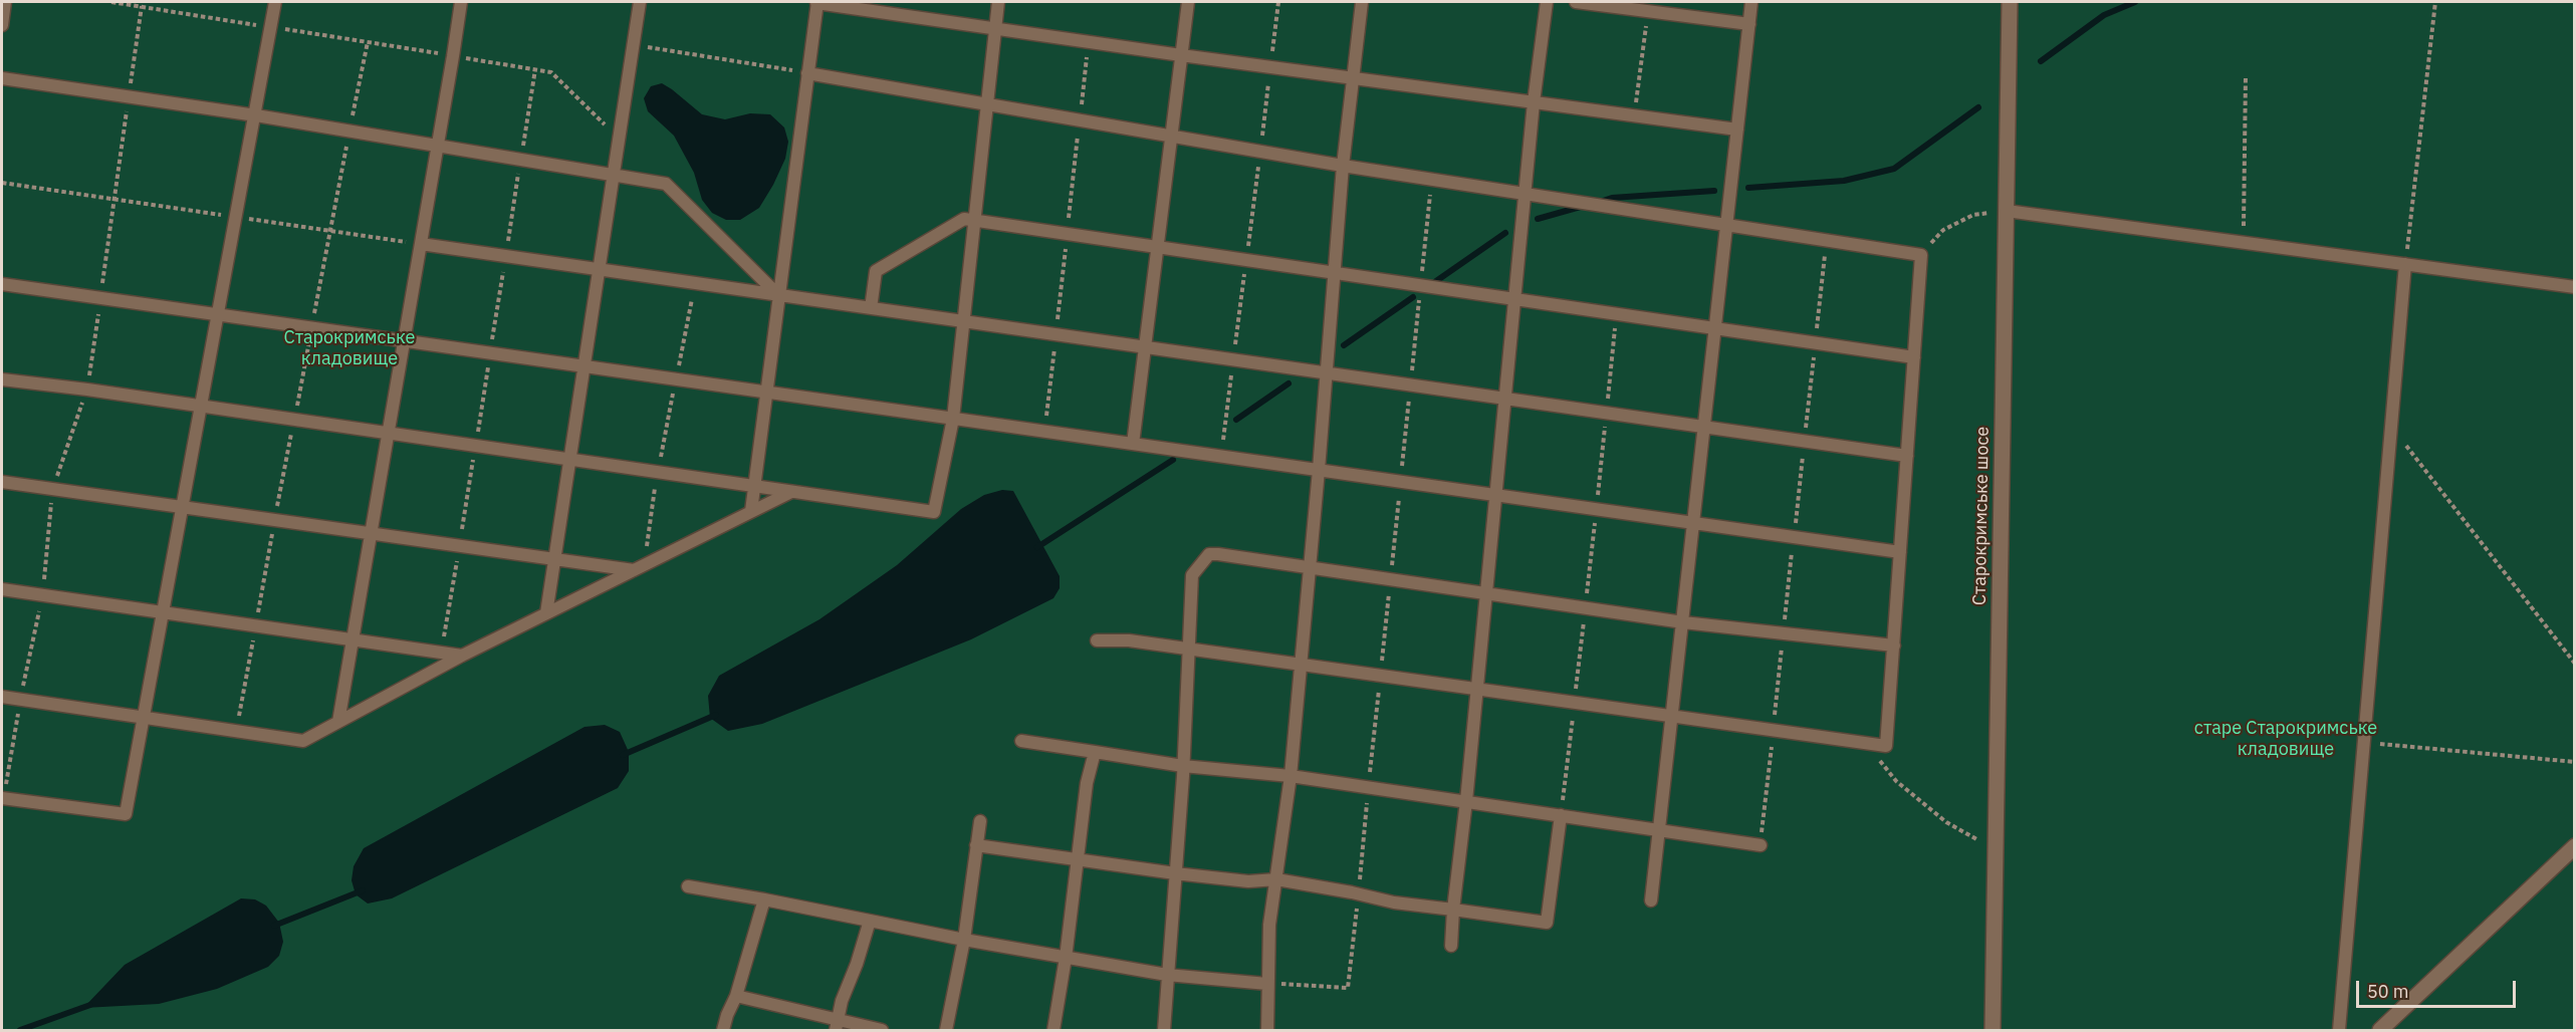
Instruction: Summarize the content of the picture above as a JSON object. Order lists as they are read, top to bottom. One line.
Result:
{"streets":{"street":["Старокримське шосе"]},"parks":["Старокримське кладовище","старе Старокримське кладовище"],"scale_bar":"50 m"}
